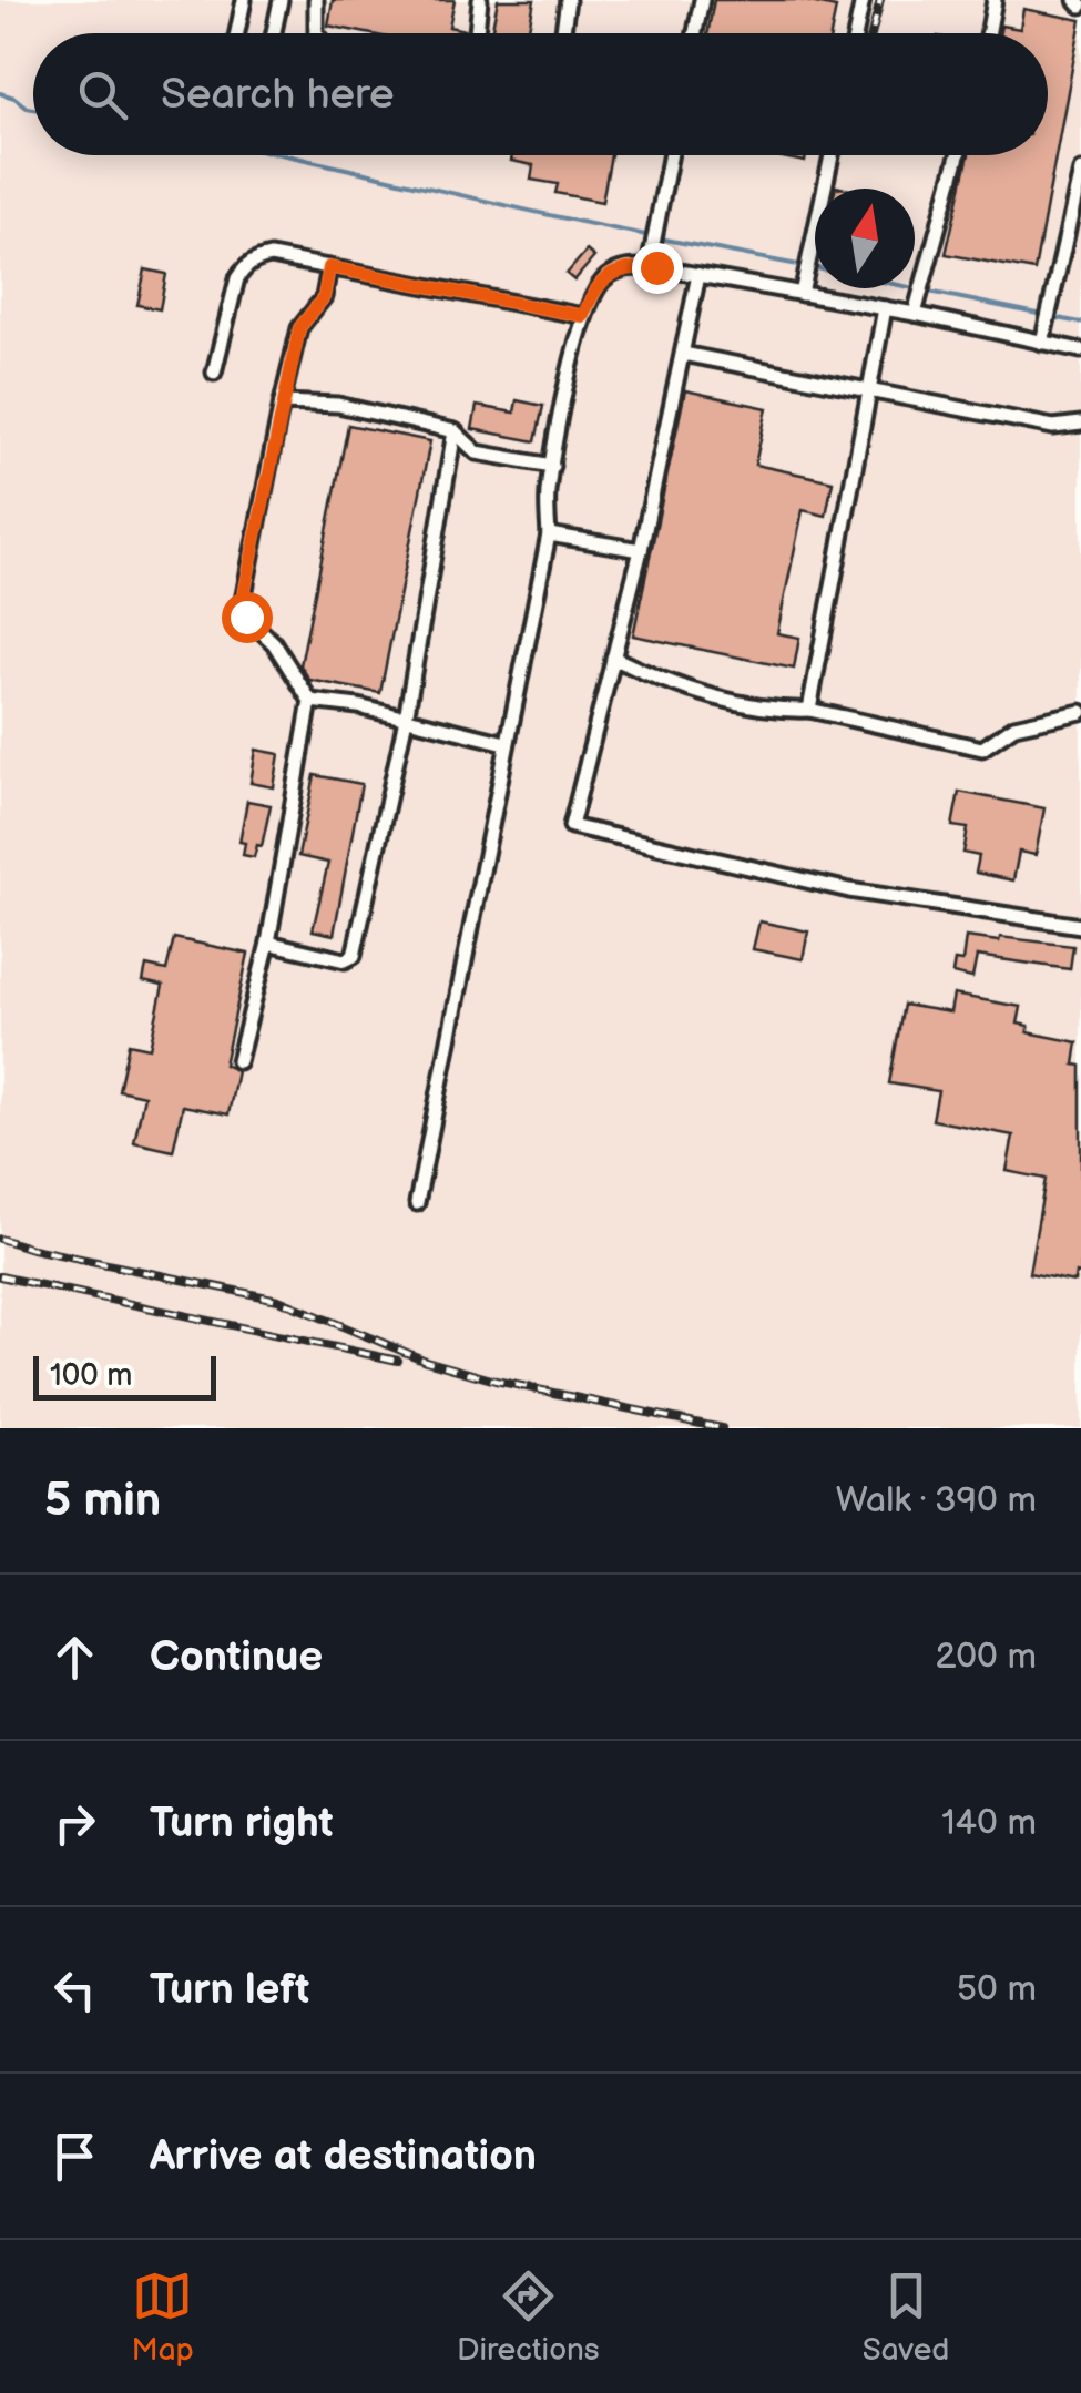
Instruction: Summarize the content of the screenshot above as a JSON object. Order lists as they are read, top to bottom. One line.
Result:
{"scale_bar":"100 m","north":"top","page":{"search":"Search here","scale":"100 m","heading":["5 min","Walk · 390 m"],"list":[["Continue","200 m"],["Turn right","140 m"],["Turn left","50 m"],"Arrive at destination"],"nav":["Map","Directions","Saved"]}}
